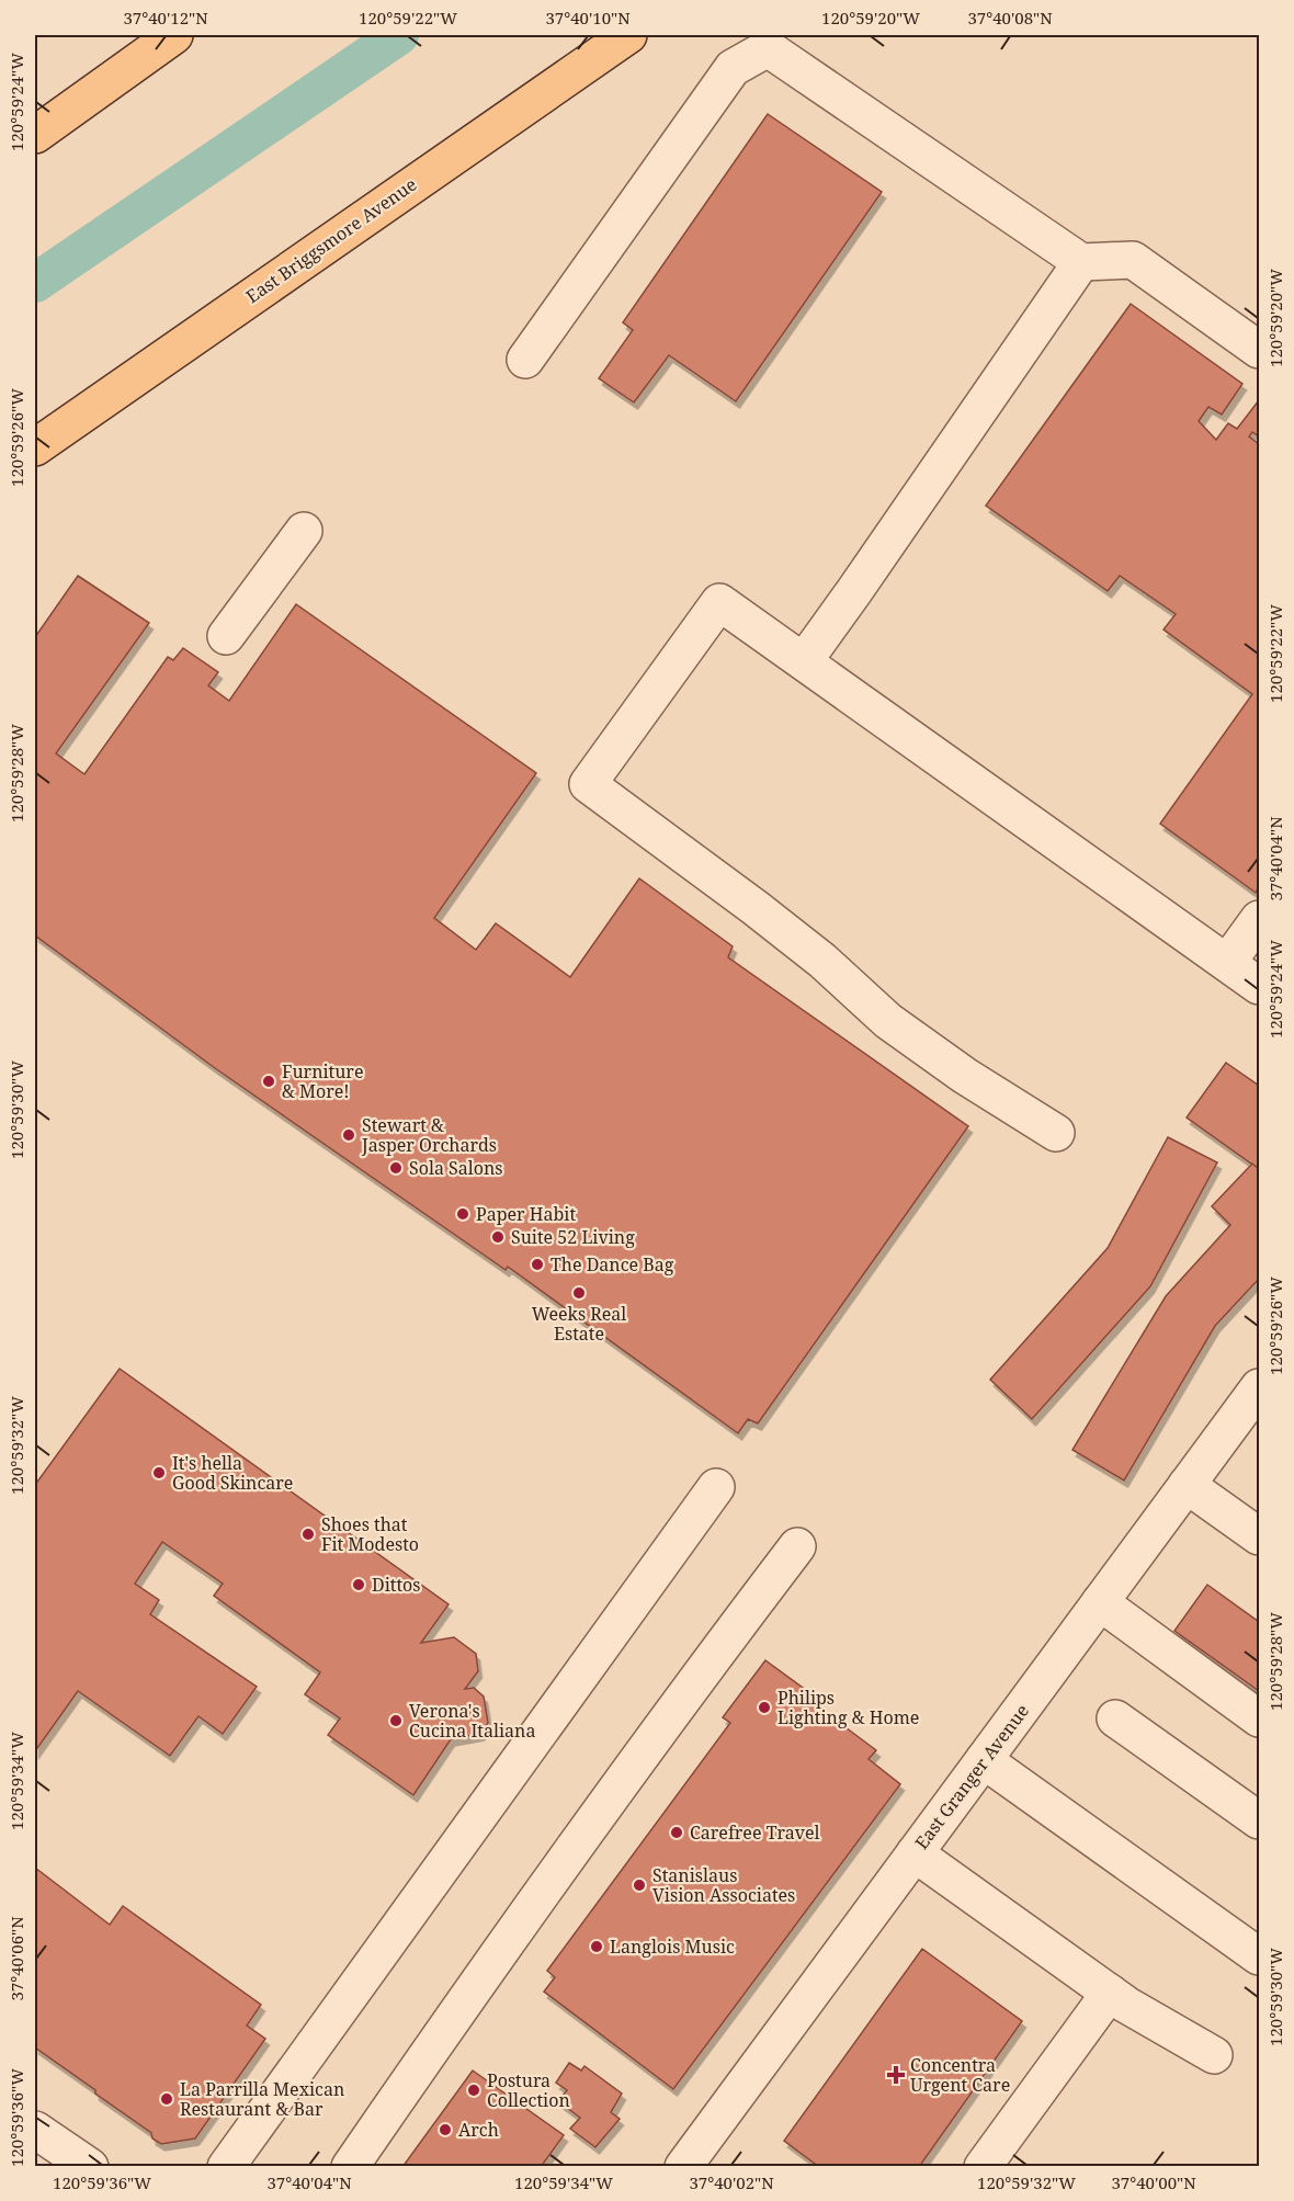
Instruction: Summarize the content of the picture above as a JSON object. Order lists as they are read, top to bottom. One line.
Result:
{"streets":{"main road":["East Briggsmore Avenue"],"street":["East Granger Avenue"]},"places":{"other":["Furniture & More!","Stewart & Jasper Orchards","Sola Salons","Paper Habit","Suite 52 Living","The Dance Bag","Weeks Real Estate","It's hella Good Skincare","Shoes that Fit Modesto","Dittos","Philips Lighting & Home","Verona's Cucina Italiana","Carefree Travel","Stanislaus Vision Associates","Langlois Music","Postura Collection","La Parrilla Mexican Restaurant & Bar","Arch"],"health":["Concentra Urgent Care"]},"coordinates":["37°40'12\"N","120°59'22\"W","37°40'10\"N","120°59'20\"W","37°40'08\"N","120°59'24\"W","120°59'26\"W","120°59'28\"W","37°40'04\"N","120°59'30\"W","120°59'32\"W","120°59'34\"W","37°40'06\"N","120°59'36\"W","37°40'02\"N","37°40'00\"N"]}
